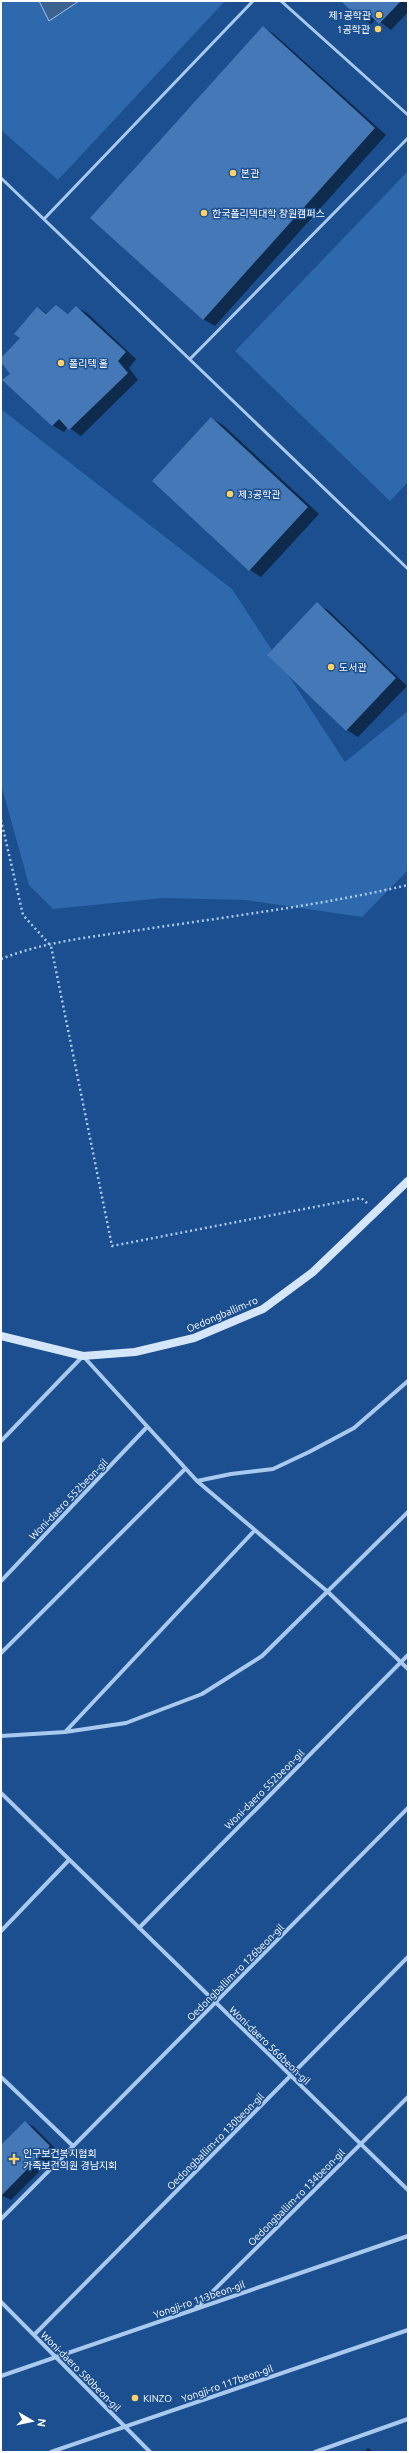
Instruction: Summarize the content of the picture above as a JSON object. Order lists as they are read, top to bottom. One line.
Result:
{"streets":{"main road":["Oedongballim-ro"],"street":["Woni-daero 552beon-gil","Oedongballim-ro 126beon-gil","Woni-daero 566beon-gil","Oedongballim-ro 130beon-gil","Oedongballim-ro 134beon-gil","Yongji-ro 113beon-gil","Woni-daero 580beon-gil","Yongji-ro 117beon-gil"]},"crossings":[["Woni-daero 552beon-gil","Woni-daero 566beon-gil"],["Oedongballim-ro 126beon-gil","Woni-daero 566beon-gil"],["Woni-daero 566beon-gil","Oedongballim-ro 130beon-gil"],["Woni-daero 566beon-gil","Oedongballim-ro 134beon-gil"],["Oedongballim-ro 130beon-gil","Woni-daero 580beon-gil"],["Oedongballim-ro 134beon-gil","Yongji-ro 113beon-gil"],["Yongji-ro 113beon-gil","Woni-daero 580beon-gil"],["Woni-daero 580beon-gil","Yongji-ro 117beon-gil"]],"places":{"other":["제1공학관","1공학관","본관","한국폴리텍대학 창원캠퍼스","폴리텍 홀","제3공학관","도서관","KINZO"],"health":["인구보건복지협회 가족보건의원 경남지회"]},"north":"right"}
